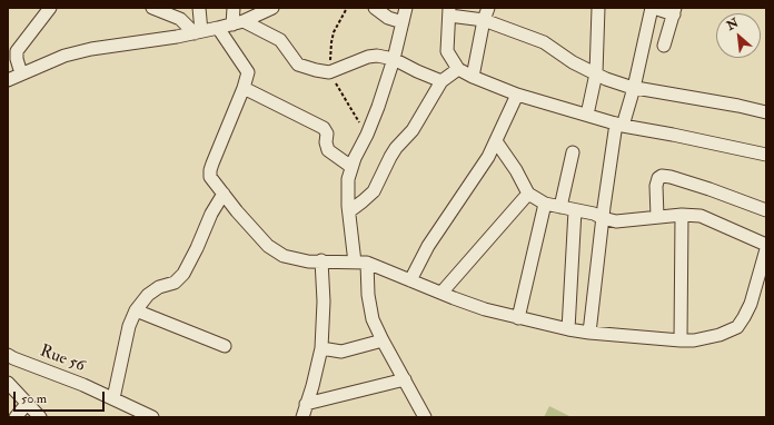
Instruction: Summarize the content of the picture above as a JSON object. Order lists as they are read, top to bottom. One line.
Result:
{"streets":{"street":["Rue 56"]},"scale_bar":"50 m","north":"top left"}
